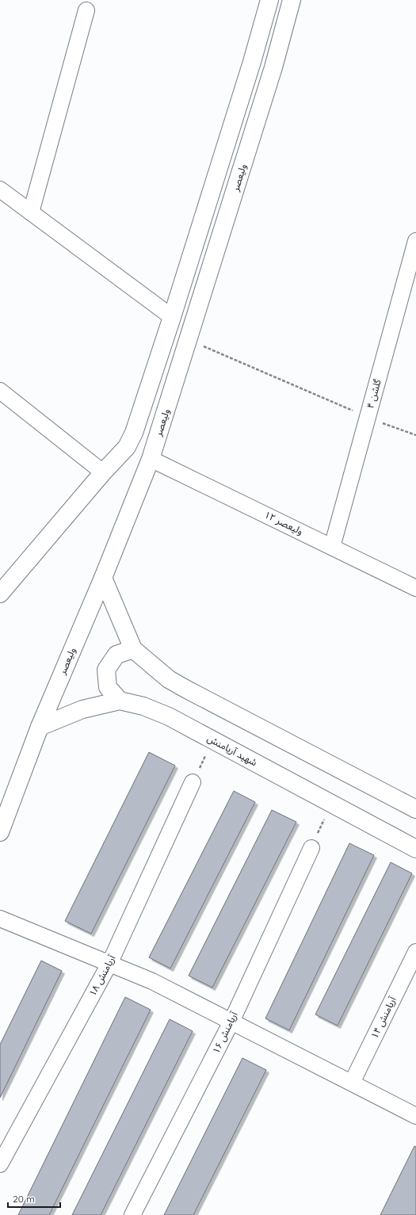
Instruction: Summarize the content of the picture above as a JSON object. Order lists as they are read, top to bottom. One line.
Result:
{"streets":{"main road":["ولیعصر","شهید آریامنش"],"street":["گلشن ۴","ولیعصر ۱۲","آریامنش ۱۸","آریامنش ۱۴","آریامنش ۱۶"]},"crossings":[["ولیعصر","ولیعصر ۱۲"],["ولیعصر","شهید آریامنش"],["گلشن ۴","ولیعصر ۱۲"]],"scale_bar":"20 m"}
